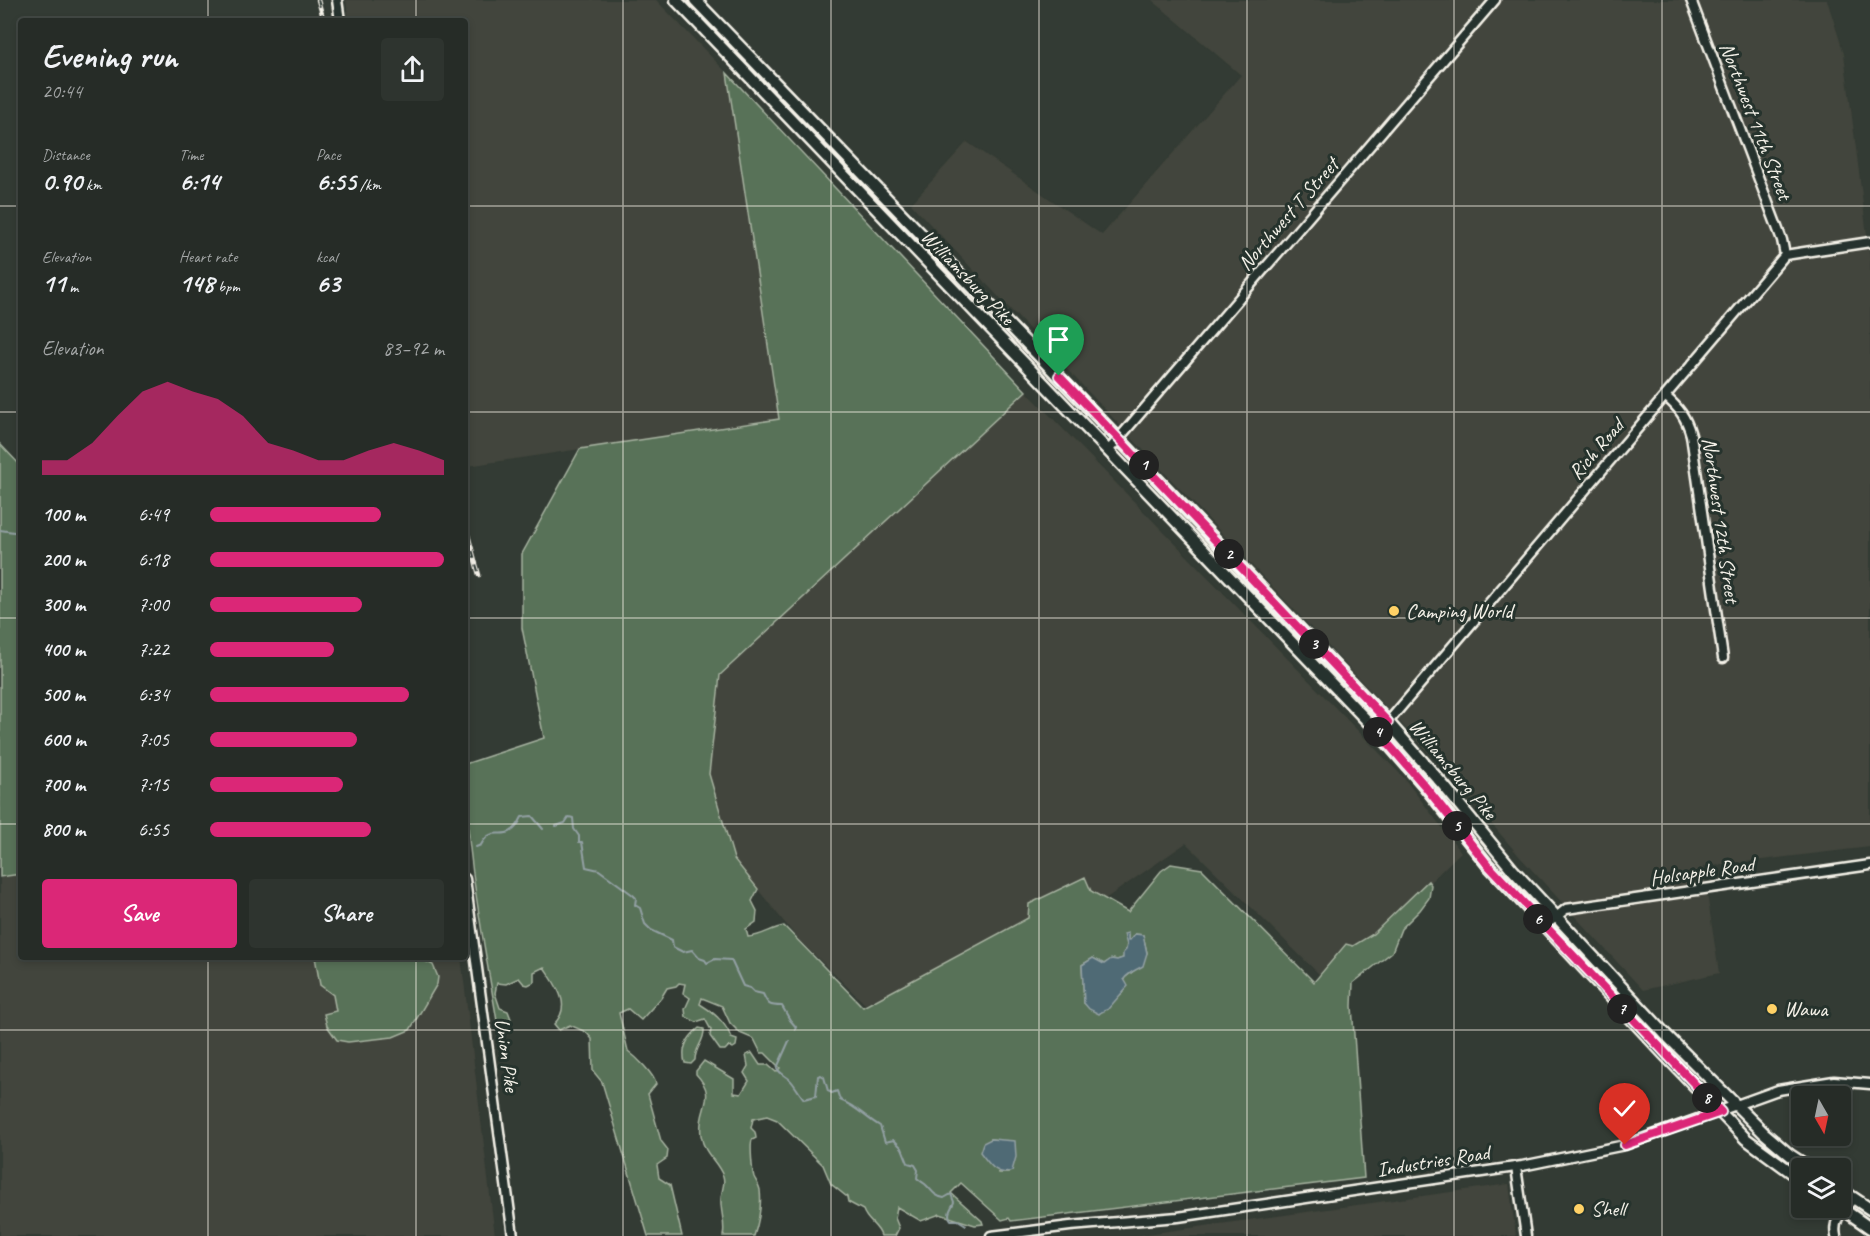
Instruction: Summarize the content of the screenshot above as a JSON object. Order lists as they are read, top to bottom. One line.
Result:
{"streets":{"main road":["Williamsburg Pike"],"street":["Northwest 11th Street","Northwest T Street","Rich Road","Northwest 12th Street","Holsapple Road","Union Pike","Industries Road"]},"crossings":[["Northwest 11th Street","Rich Road"],["Northwest T Street","Williamsburg Pike"],["Williamsburg Pike","Rich Road"],["Williamsburg Pike","Holsapple Road"],["Williamsburg Pike","Industries Road"],["Rich Road","Northwest 12th Street"]],"places":["Camping World","Wawa","Shell"],"north":"bottom","page":{"heading":["Evening run","20:44"],"stats":[["Distance","0.90 km"],["Time","6:14"],["Pace","6:55 /km"],["Elevation","11 m"],["Heart rate","148 bpm"],["kcal","63"]],"chart":["Elevation","83–92 m"],"pins":["1","2","3","4","5","6","7","8"],"list":[{"name":"100 m","note":"6:49"},{"name":"200 m","note":"6:18"},{"name":"300 m","note":"7:00"},{"name":"400 m","note":"7:22"},{"name":"500 m","note":"6:34"},{"name":"600 m","note":"7:05"},{"name":"700 m","note":"7:15"},{"name":"800 m","note":"6:55"}],"buttons":["Save","Share"]}}
